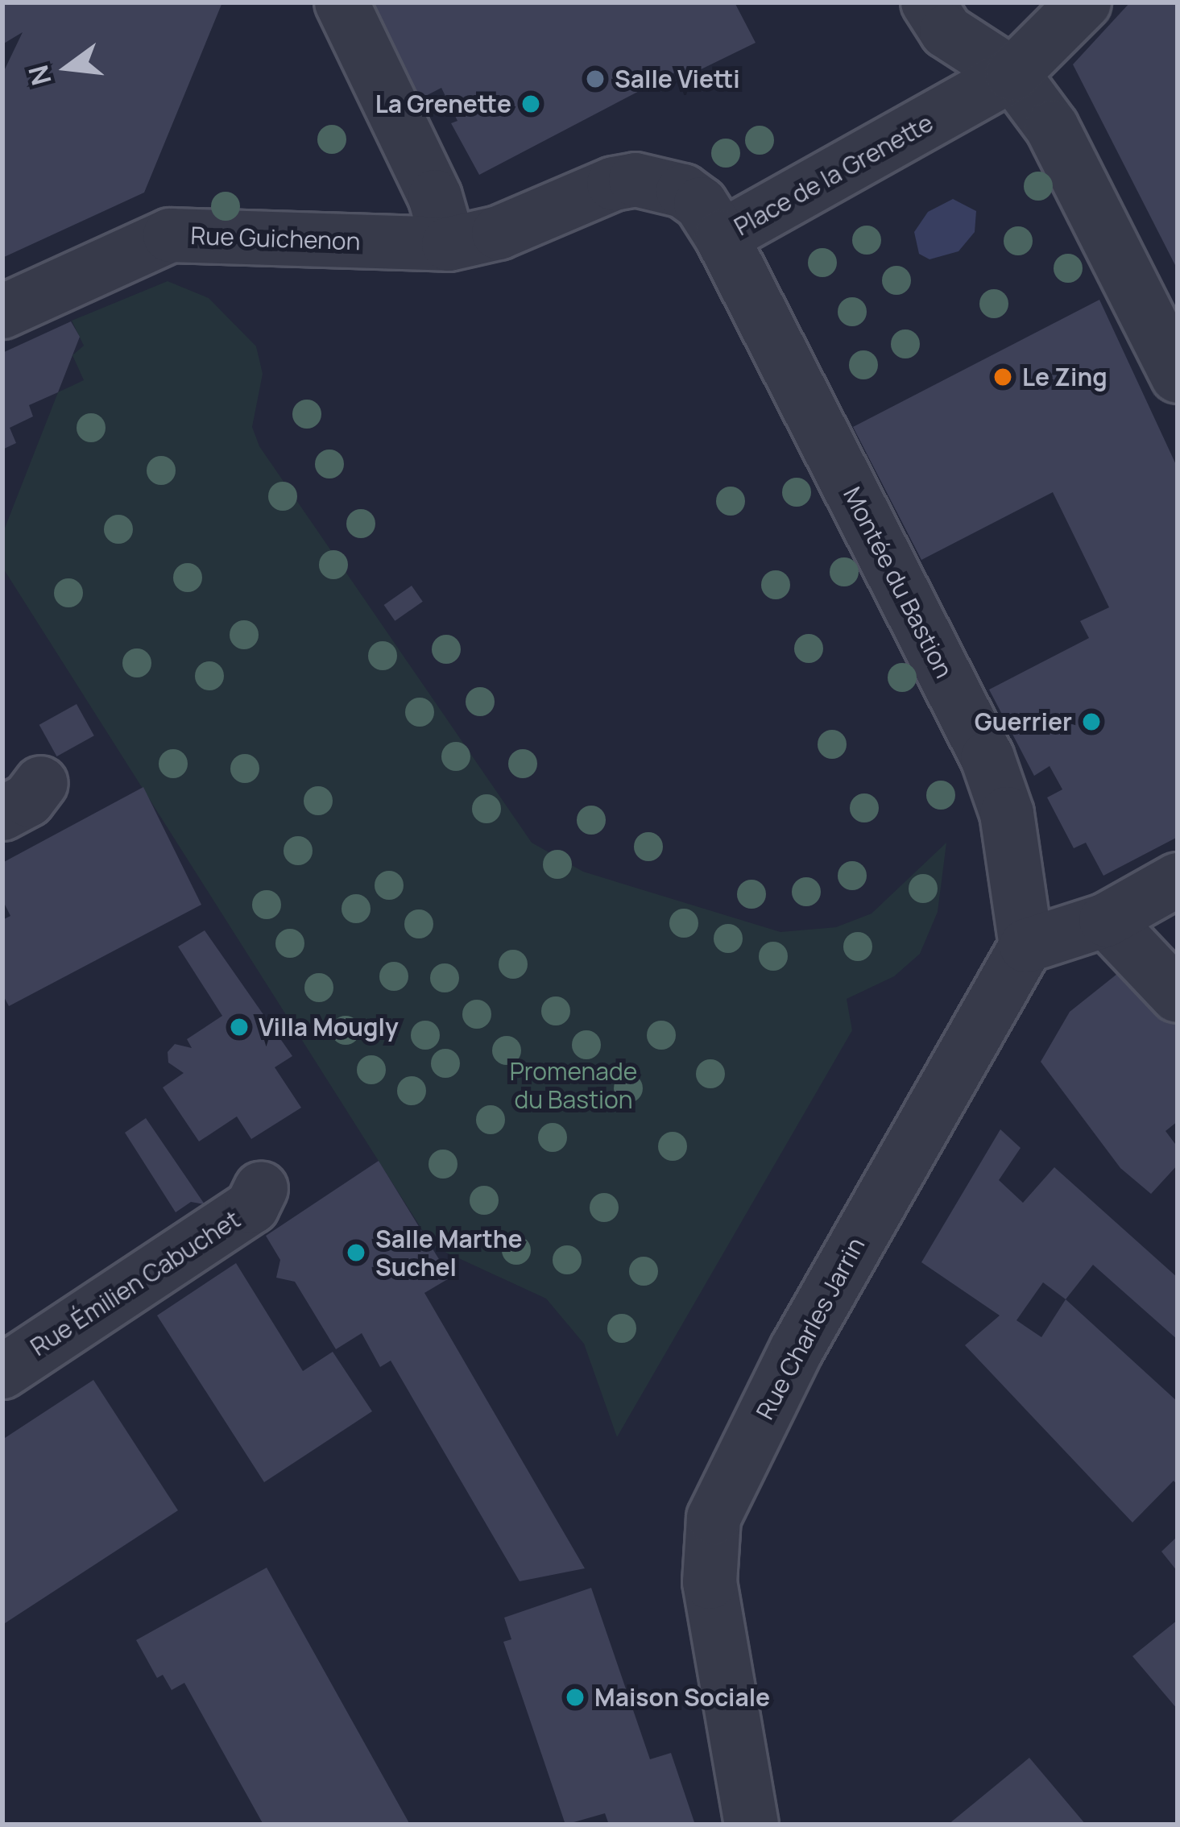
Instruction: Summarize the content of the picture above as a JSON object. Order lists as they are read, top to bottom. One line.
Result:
{"streets":{"street":["Place de la Grenette","Rue Guichenon","Montée du Bastion","Rue Émilien Cabuchet","Rue Charles Jarrin"]},"crossings":[["Place de la Grenette","Rue Guichenon"],["Place de la Grenette","Montée du Bastion"],["Montée du Bastion","Rue Charles Jarrin"]],"parks":["Promenade du Bastion"],"places":["Salle Vietti","La Grenette","Le Zing","Guerrier","Villa Mougly","Salle Marthe Suchel","Maison Sociale"],"north":"left"}
